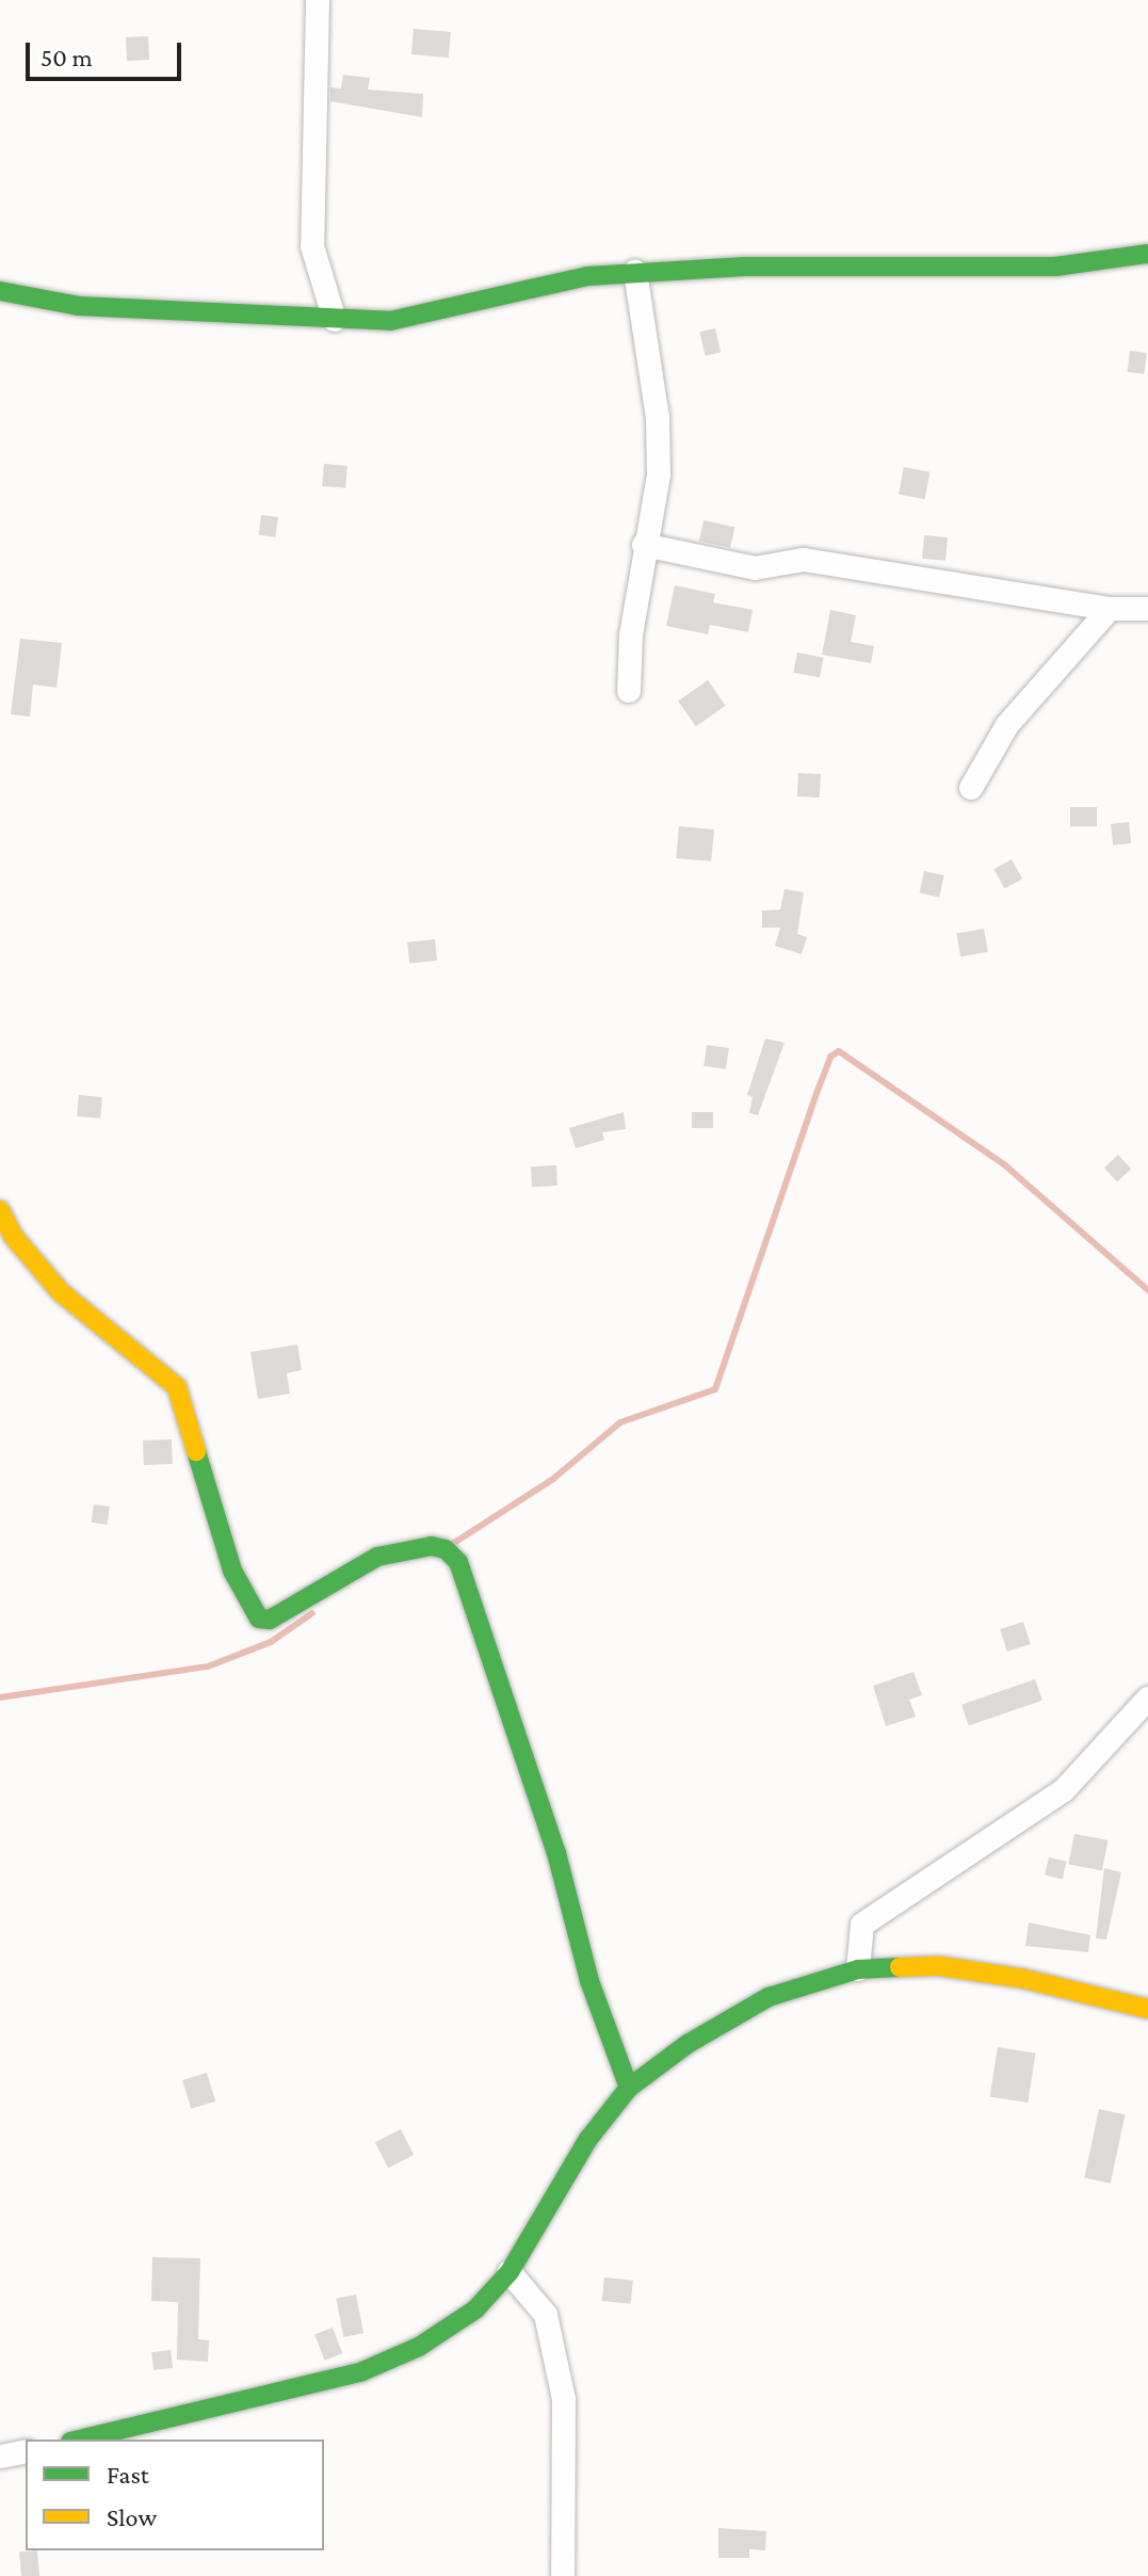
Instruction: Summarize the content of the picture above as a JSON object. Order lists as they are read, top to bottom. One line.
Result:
{"legend":["Fast","Slow"],"scale_bar":"50 m"}
